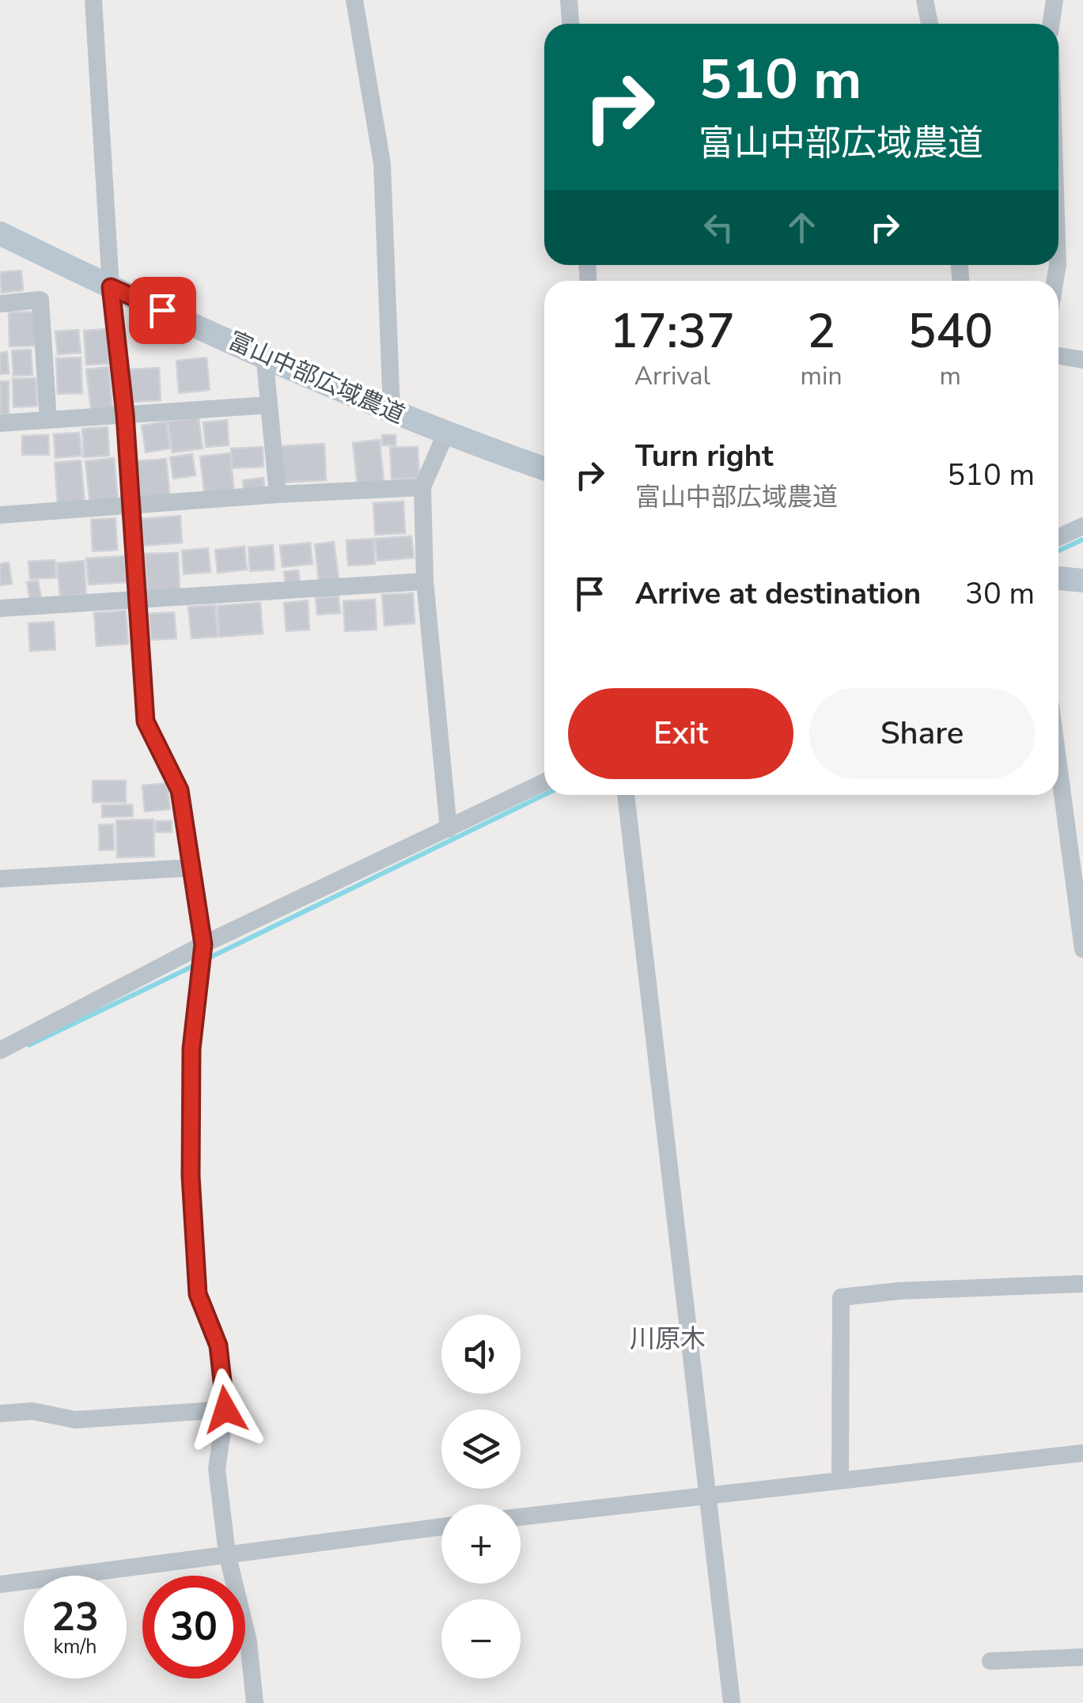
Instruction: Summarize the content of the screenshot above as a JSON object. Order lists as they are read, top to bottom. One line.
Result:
{"streets":{"street":["富山中部広域農道"]},"districts":["川原木"],"page":{"turn":["510 m","富山中部広域農道"],"eta":["17:37","Arrival","2","min","540","m"],"list":[{"name":"Turn right","note":"富山中部広域農道","value":"510 m"},{"name":"Arrive at destination","value":"30 m"}],"buttons":["Exit","Share"],"map_buttons":["+","−"],"speed":"23 km/h","limit":"30"}}
